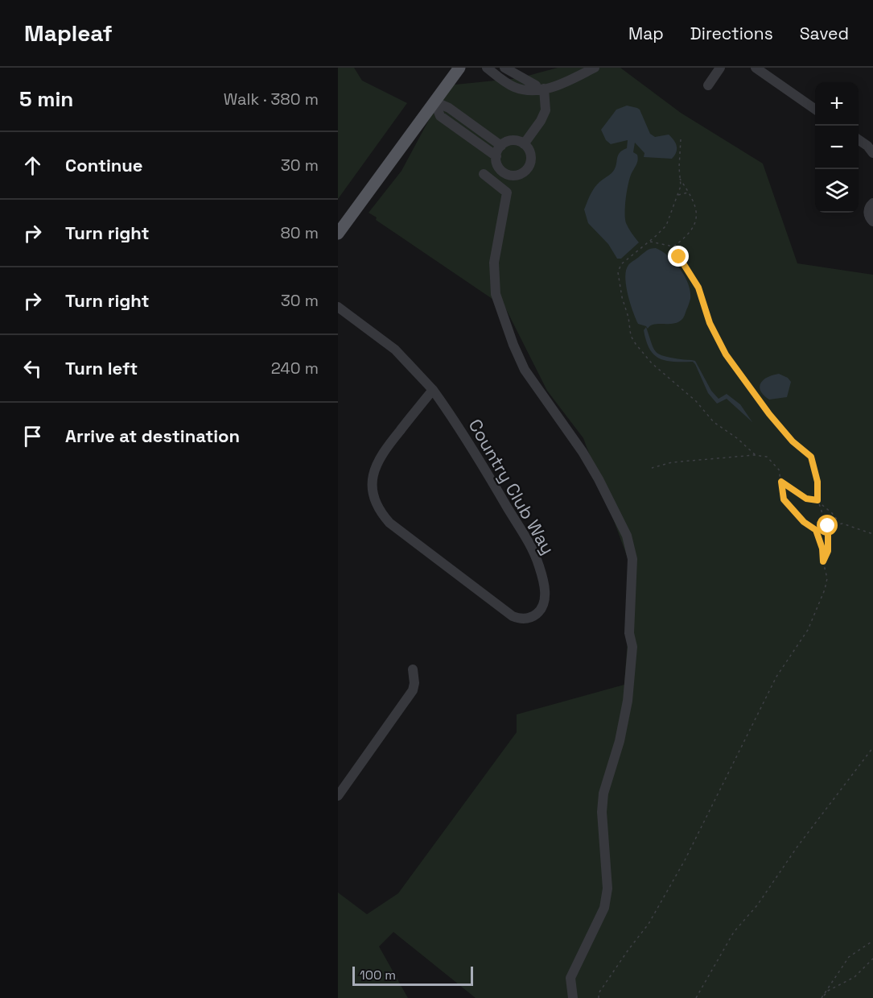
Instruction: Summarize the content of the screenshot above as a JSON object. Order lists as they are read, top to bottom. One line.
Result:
{"streets":{"street":["Country Club Way"]},"scale_bar":"100 m","page":{"header":"Mapleaf","nav":["Map","Directions","Saved"],"heading":["5 min","Walk · 380 m"],"map_buttons":["+","−"],"list":[["Continue","30 m"],["Turn right","80 m"],["Turn right","30 m"],["Turn left","240 m"],"Arrive at destination"],"scale":"100 m"}}
